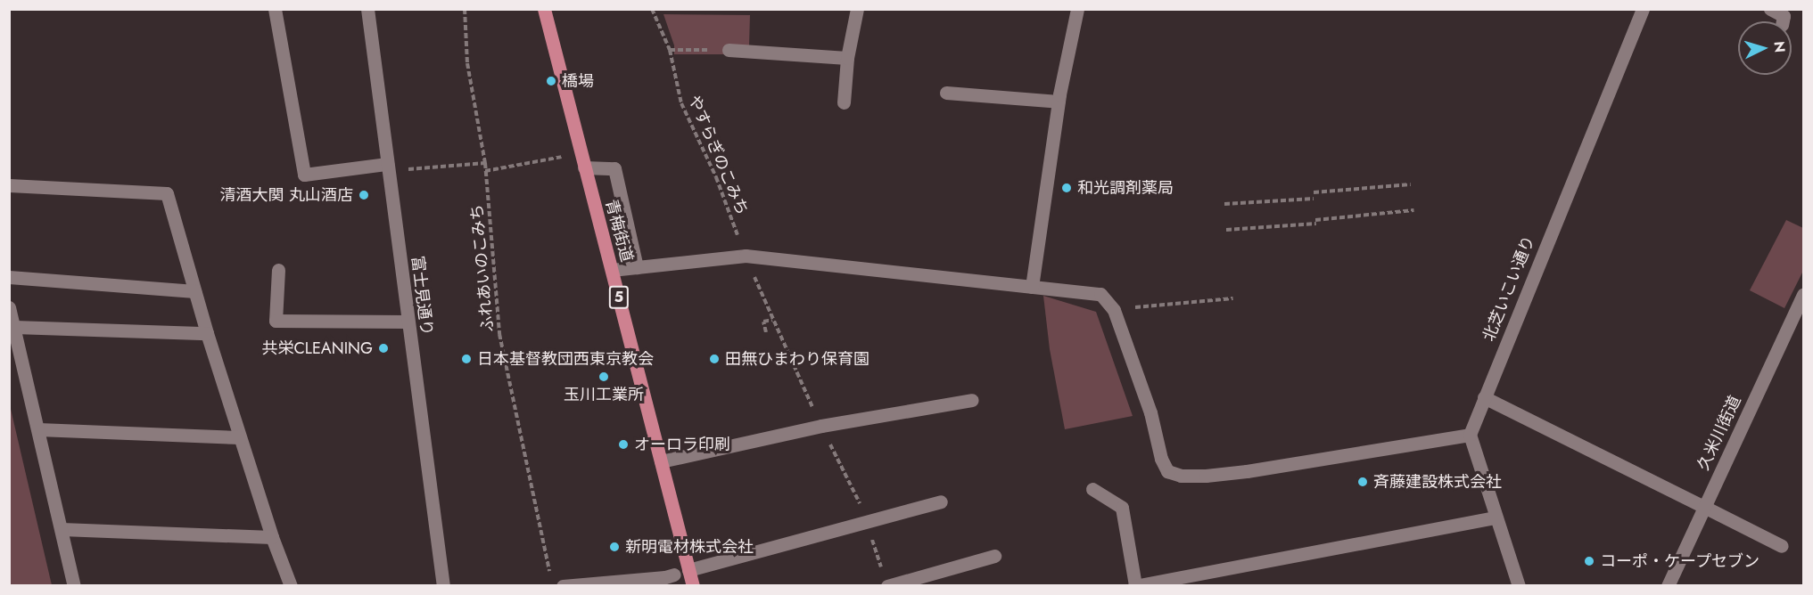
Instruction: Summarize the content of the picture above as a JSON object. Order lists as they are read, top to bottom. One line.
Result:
{"streets":{"main road":["青梅街道","5"],"street":["北芝いこい通り","富士見通り","久米川街道"],"path":["やすらぎのこみち","ふれあいのこみち"]},"places":["橋場","和光調剤薬局","清酒大関 丸山酒店","共栄CLEANING","日本基督教団西東京教会","田無ひまわり保育園","玉川工業所","オーロラ印刷","斉藤建設株式会社","新明電材株式会社","コーポ・ケープセブン"],"north":"right"}
